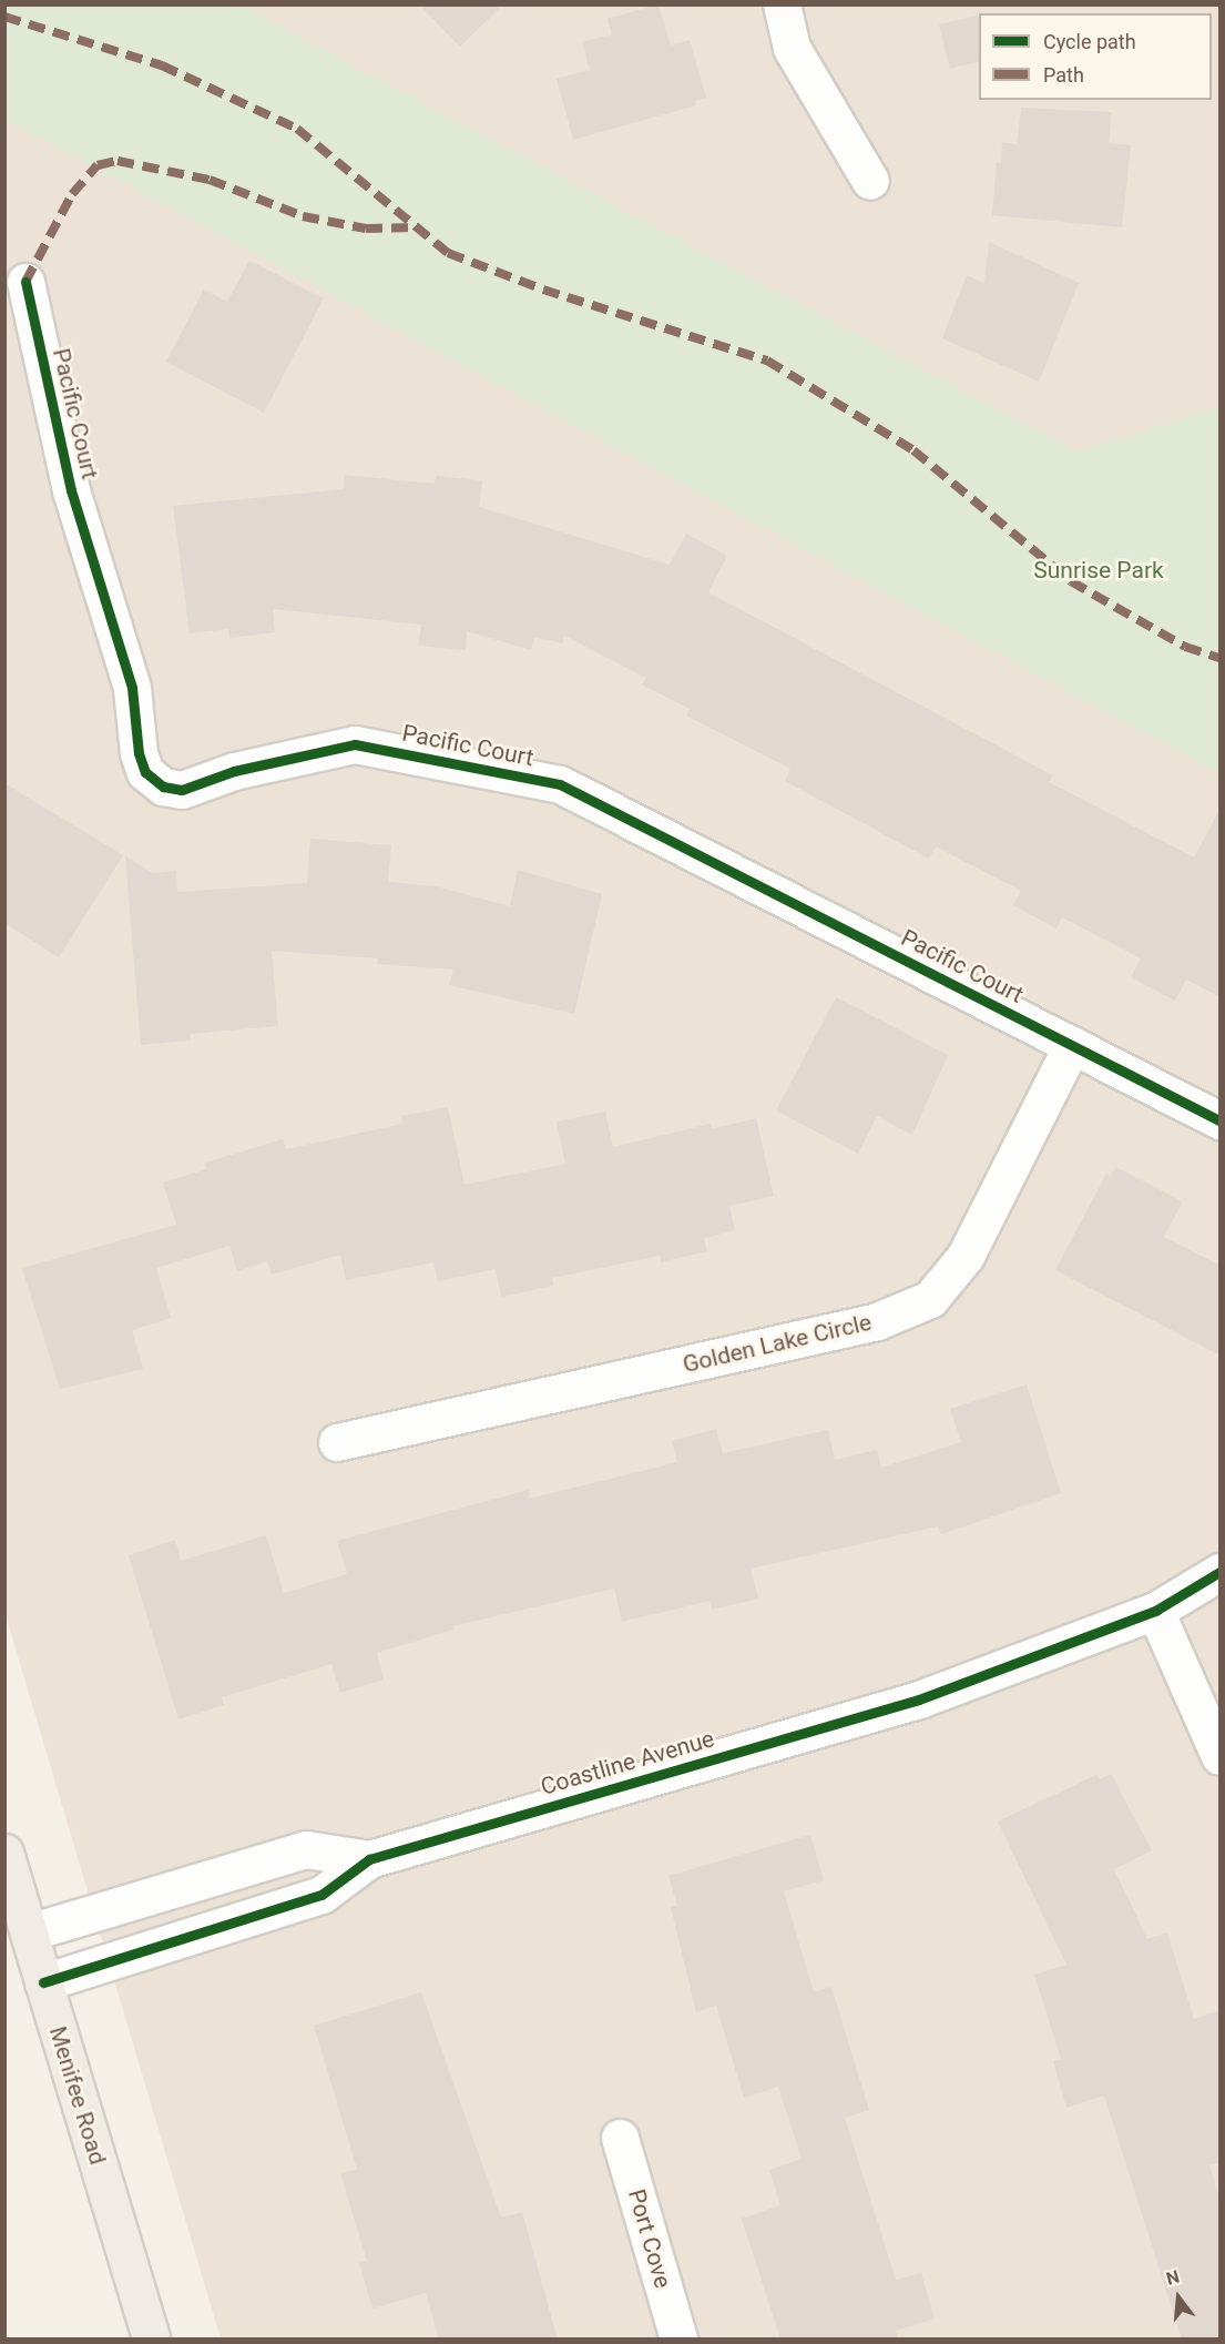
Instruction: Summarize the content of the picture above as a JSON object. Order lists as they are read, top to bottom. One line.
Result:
{"streets":{"main road":["Menifee Road"],"street":["Pacific Court","Golden Lake Circle","Coastline Avenue","Port Cove"]},"crossings":[["Pacific Court","Golden Lake Circle"],["Coastline Avenue","Menifee Road"]],"parks":["Sunrise Park"],"legend":["Cycle path","Path"],"north":"top"}
